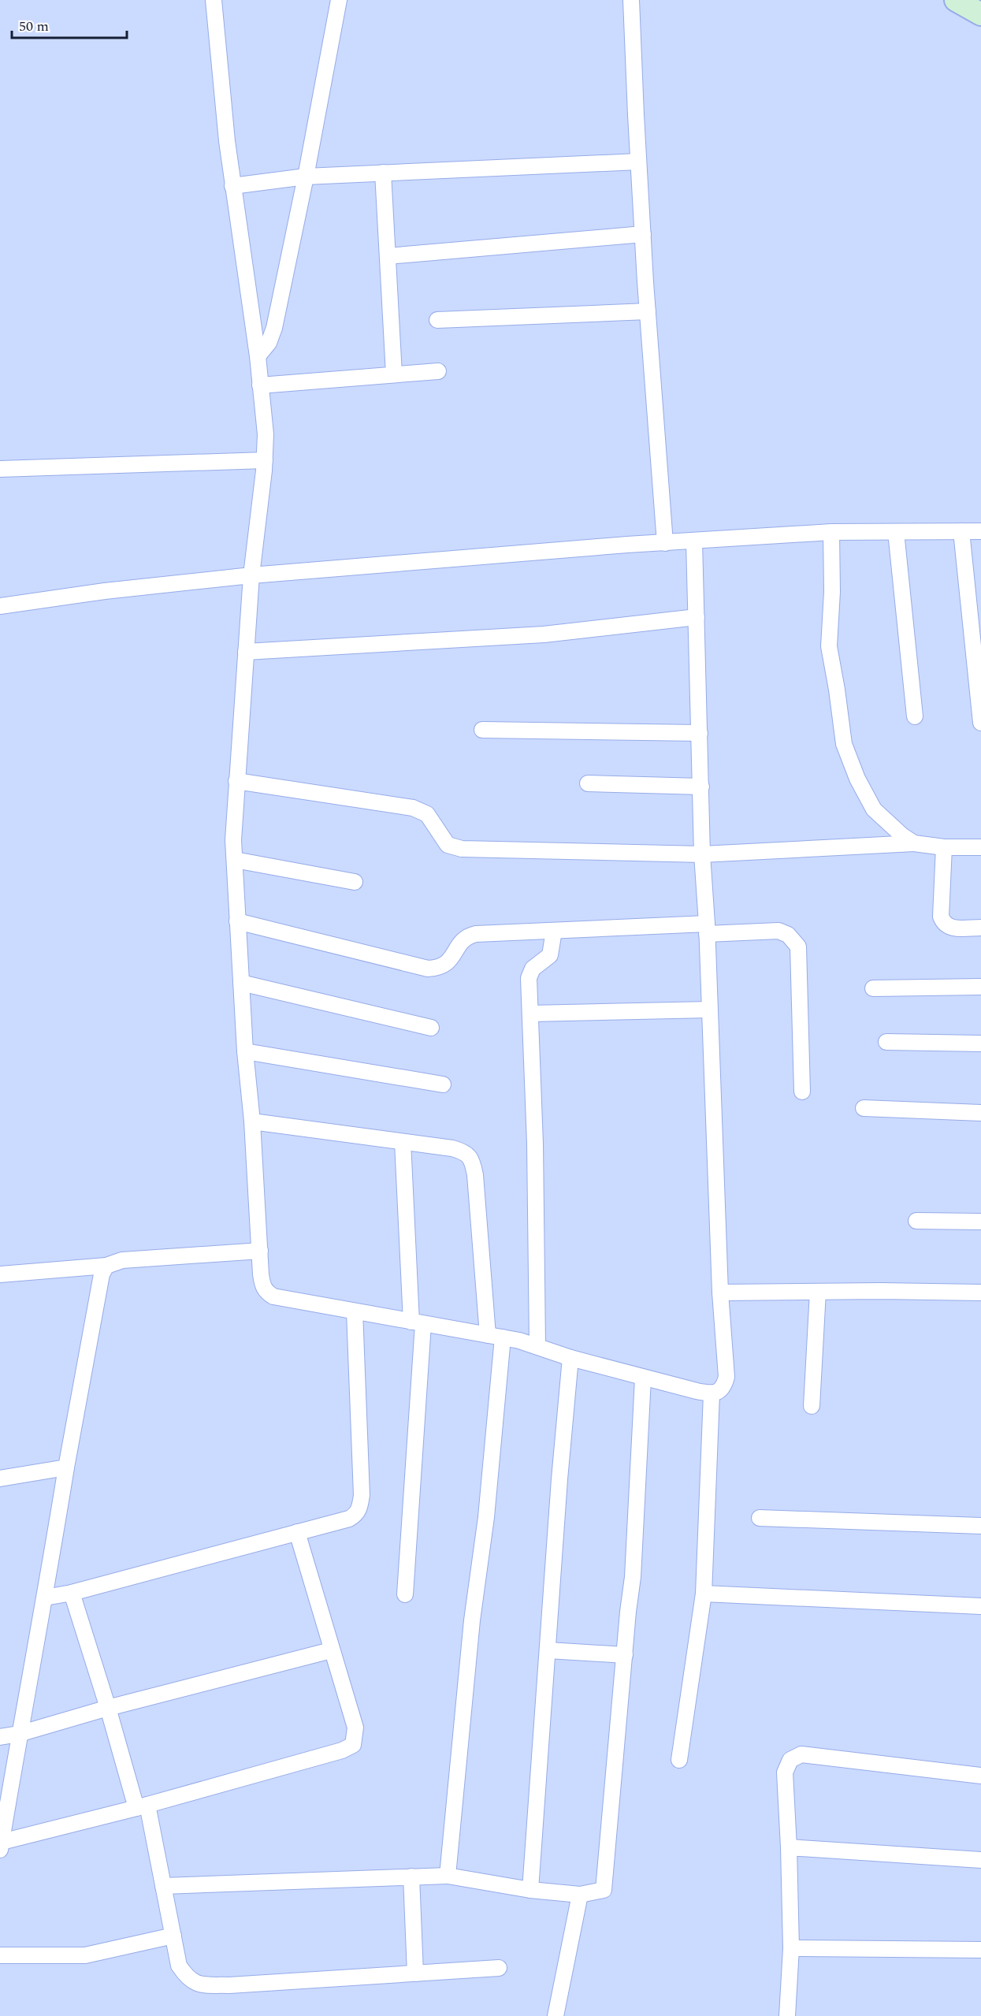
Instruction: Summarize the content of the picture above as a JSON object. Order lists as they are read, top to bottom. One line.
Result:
{"scale_bar":"50 m"}
